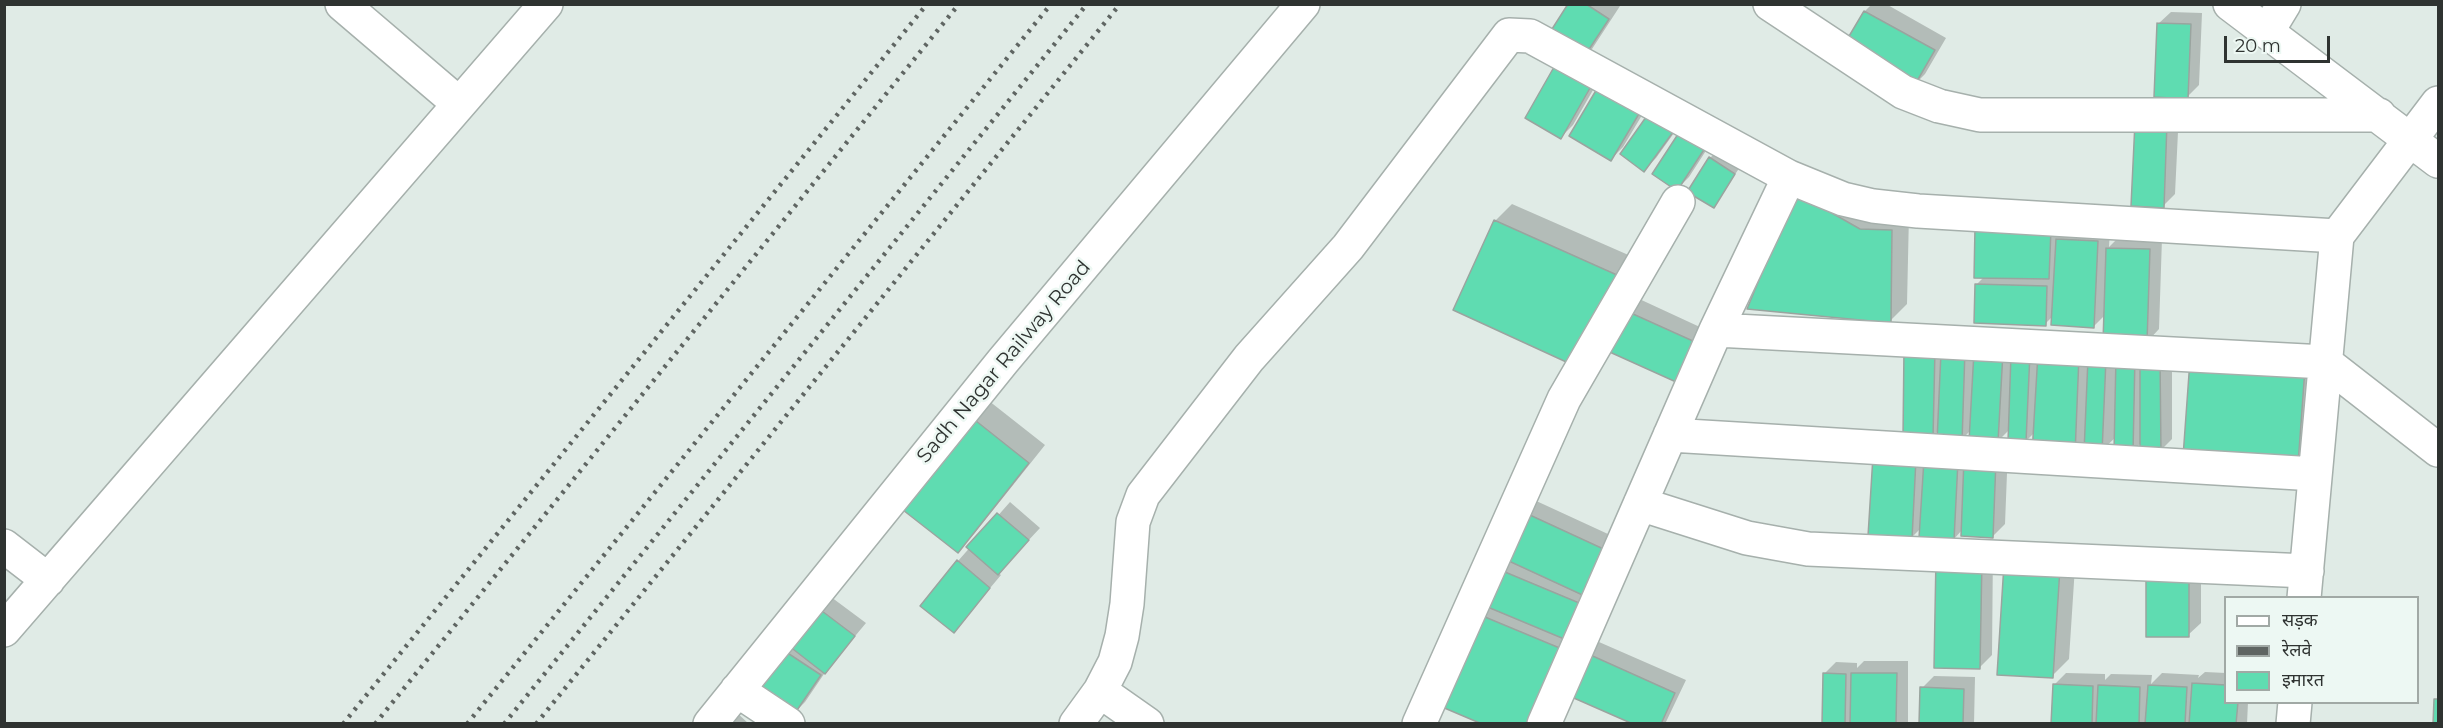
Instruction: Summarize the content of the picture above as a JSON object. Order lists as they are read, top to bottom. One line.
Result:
{"streets":{"street":["Sadh Nagar Railway Road"]},"legend":["सड़क","रेलवे","इमारत"],"scale_bar":"20 m"}
